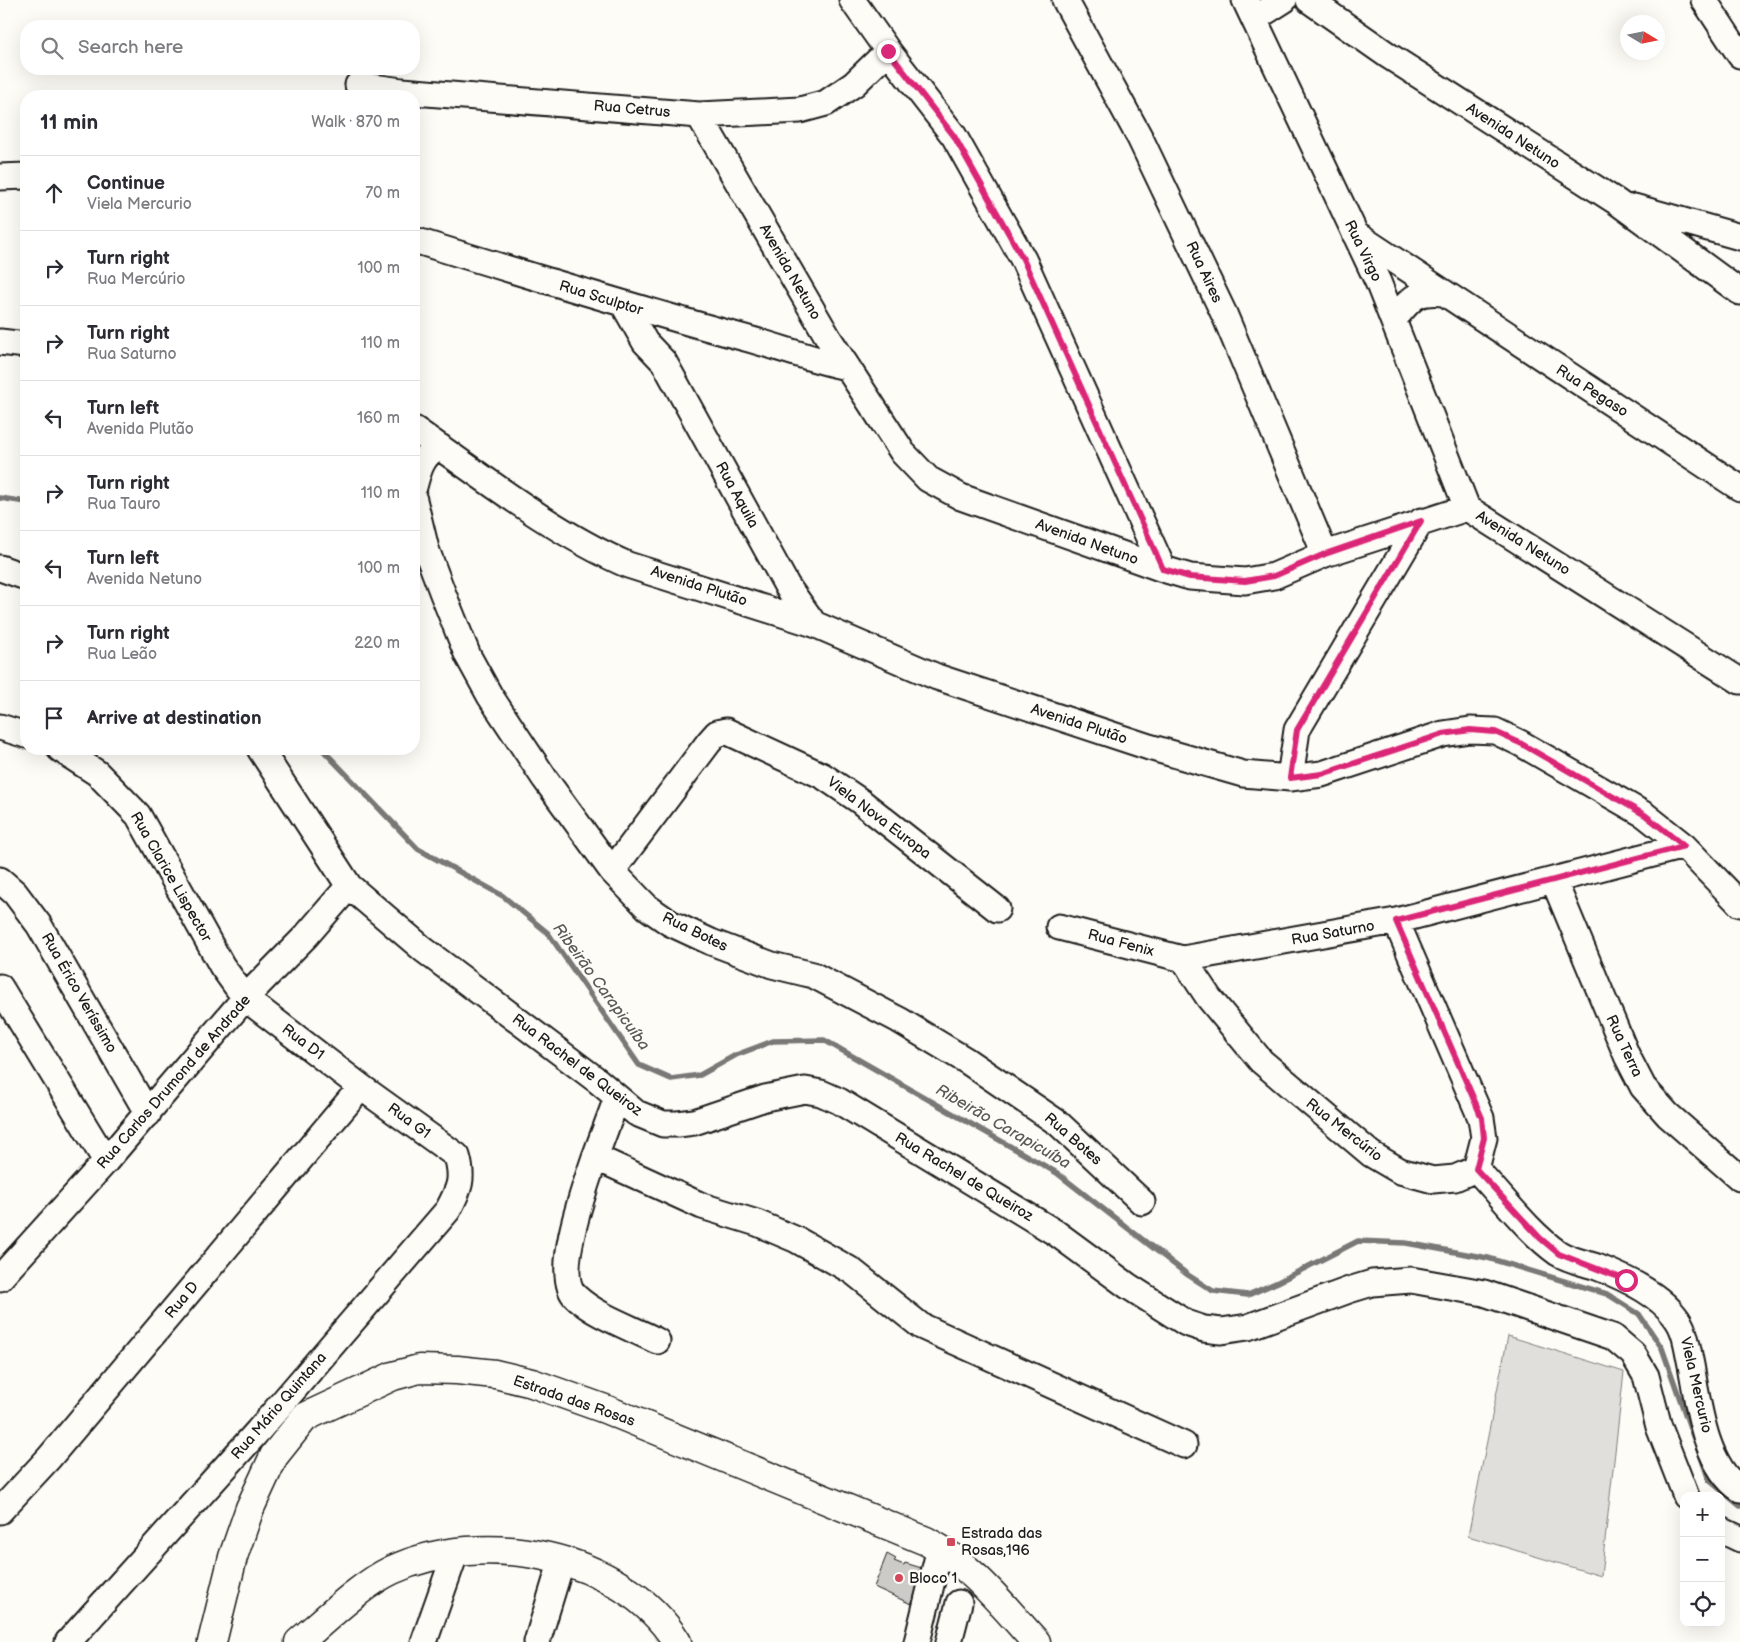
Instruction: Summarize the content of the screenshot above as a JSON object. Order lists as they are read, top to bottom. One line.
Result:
{"streets":{"main road":["Estrada das Rosas"],"street":["Rua Cetrus","Avenida Netuno","Rua Virgo","Rua Aires","Rua Sculptor","Rua Pegaso","Rua Aquila","Avenida Plutão","Viela Nova Europa","Rua Clarice Lispector","Rua Botes","Rua Saturno","Rua Fenix","Rua Érico Veríssimo","Rua D1","Rua Terra","Rua Rachel de Queiroz","Rua Carlos Drumond de Andrade","Rua G1","Rua Mercúrio","Rua D","Viela Mercurio","Rua Mário Quintana"]},"crossings":[["Rua Cetrus","Avenida Netuno"],["Avenida Netuno","Rua Virgo"],["Avenida Netuno","Rua Aires"],["Avenida Netuno","Rua Sculptor"],["Rua Virgo","Rua Pegaso"],["Rua Sculptor","Rua Aquila"],["Rua Aquila","Avenida Plutão"],["Avenida Plutão","Rua Saturno"],["Viela Nova Europa","Rua Botes"],["Rua Clarice Lispector","Rua D1"],["Rua Clarice Lispector","Rua Carlos Drumond de Andrade"],["Rua Saturno","Rua Fenix"],["Rua Saturno","Rua Terra"],["Rua Saturno","Rua Mercúrio"],["Rua Fenix","Rua Mercúrio"],["Rua Érico Veríssimo","Rua Carlos Drumond de Andrade"],["Rua D1","Rua Carlos Drumond de Andrade"],["Rua D1","Rua G1"],["Rua D1","Rua D"],["Rua Rachel de Queiroz","Rua Carlos Drumond de Andrade"],["Rua G1","Rua D"],["Rua G1","Rua Mário Quintana"],["Rua Mercúrio","Viela Mercurio"]],"water":["Ribeirão Carapicuíba"],"places":{"transit":["Estrada das Rosas,196"],"other":["Bloco 1"]},"north":"right","page":{"search":"Search here","heading":["11 min","Walk · 870 m"],"list":[["Continue","Viela Mercurio","70 m"],["Turn right","Rua Mercúrio","100 m"],["Turn right","Rua Saturno","110 m"],["Turn left","Avenida Plutão","160 m"],["Turn right","Rua Tauro","110 m"],["Turn left","Avenida Netuno","100 m"],["Turn right","Rua Leão","220 m"],"Arrive at destination"],"map_buttons":["+","−"]}}
